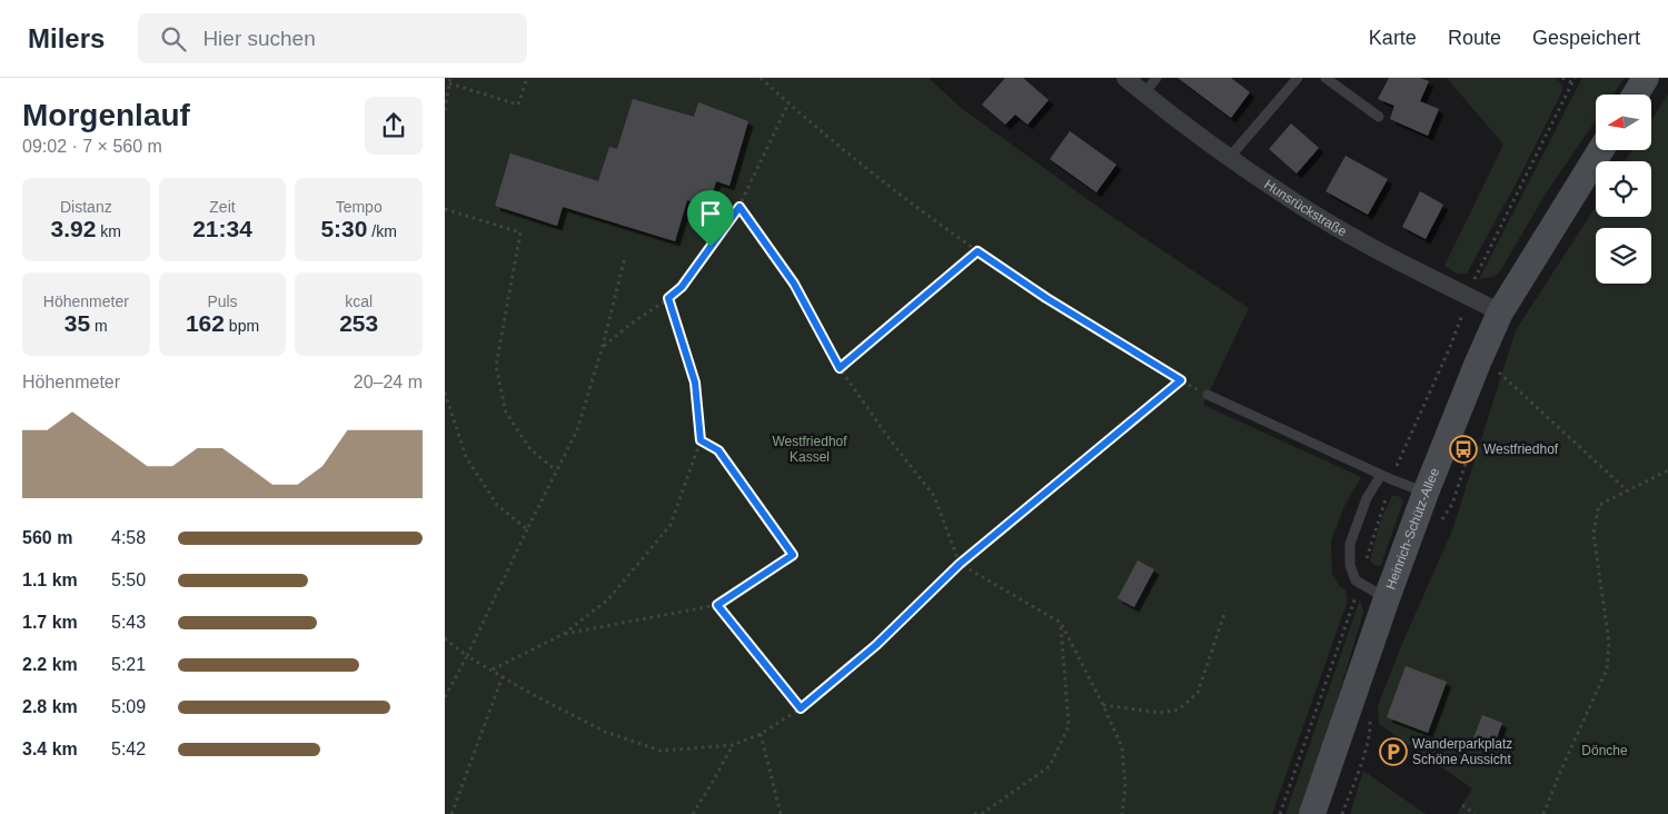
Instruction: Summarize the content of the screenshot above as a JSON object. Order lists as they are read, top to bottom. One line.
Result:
{"streets":{"main road":["Heinrich-Schütz-Allee"],"street":["Hunsrückstraße"]},"crossings":[["Hunsrückstraße","Heinrich-Schütz-Allee"]],"parks":["Westfriedhof Kassel","Dönche"],"places":{"bus stop":["Westfriedhof"],"parking":["Wanderparkplatz Schöne Aussicht"]},"north":"left","page":{"header":"Milers","search":"Hier suchen","nav":["Karte","Route","Gespeichert"],"heading":["Morgenlauf","09:02 · 7 × 560 m"],"stats":[["Distanz","3.92 km"],["Zeit","21:34"],["Tempo","5:30 /km"],["Höhenmeter","35 m"],["Puls","162 bpm"],["kcal","253"]],"chart":["Höhenmeter","20–24 m"],"list":[{"name":"560 m","note":"4:58"},{"name":"1.1 km","note":"5:50"},{"name":"1.7 km","note":"5:43"},{"name":"2.2 km","note":"5:21"},{"name":"2.8 km","note":"5:09"},{"name":"3.4 km","note":"5:42"}]}}
